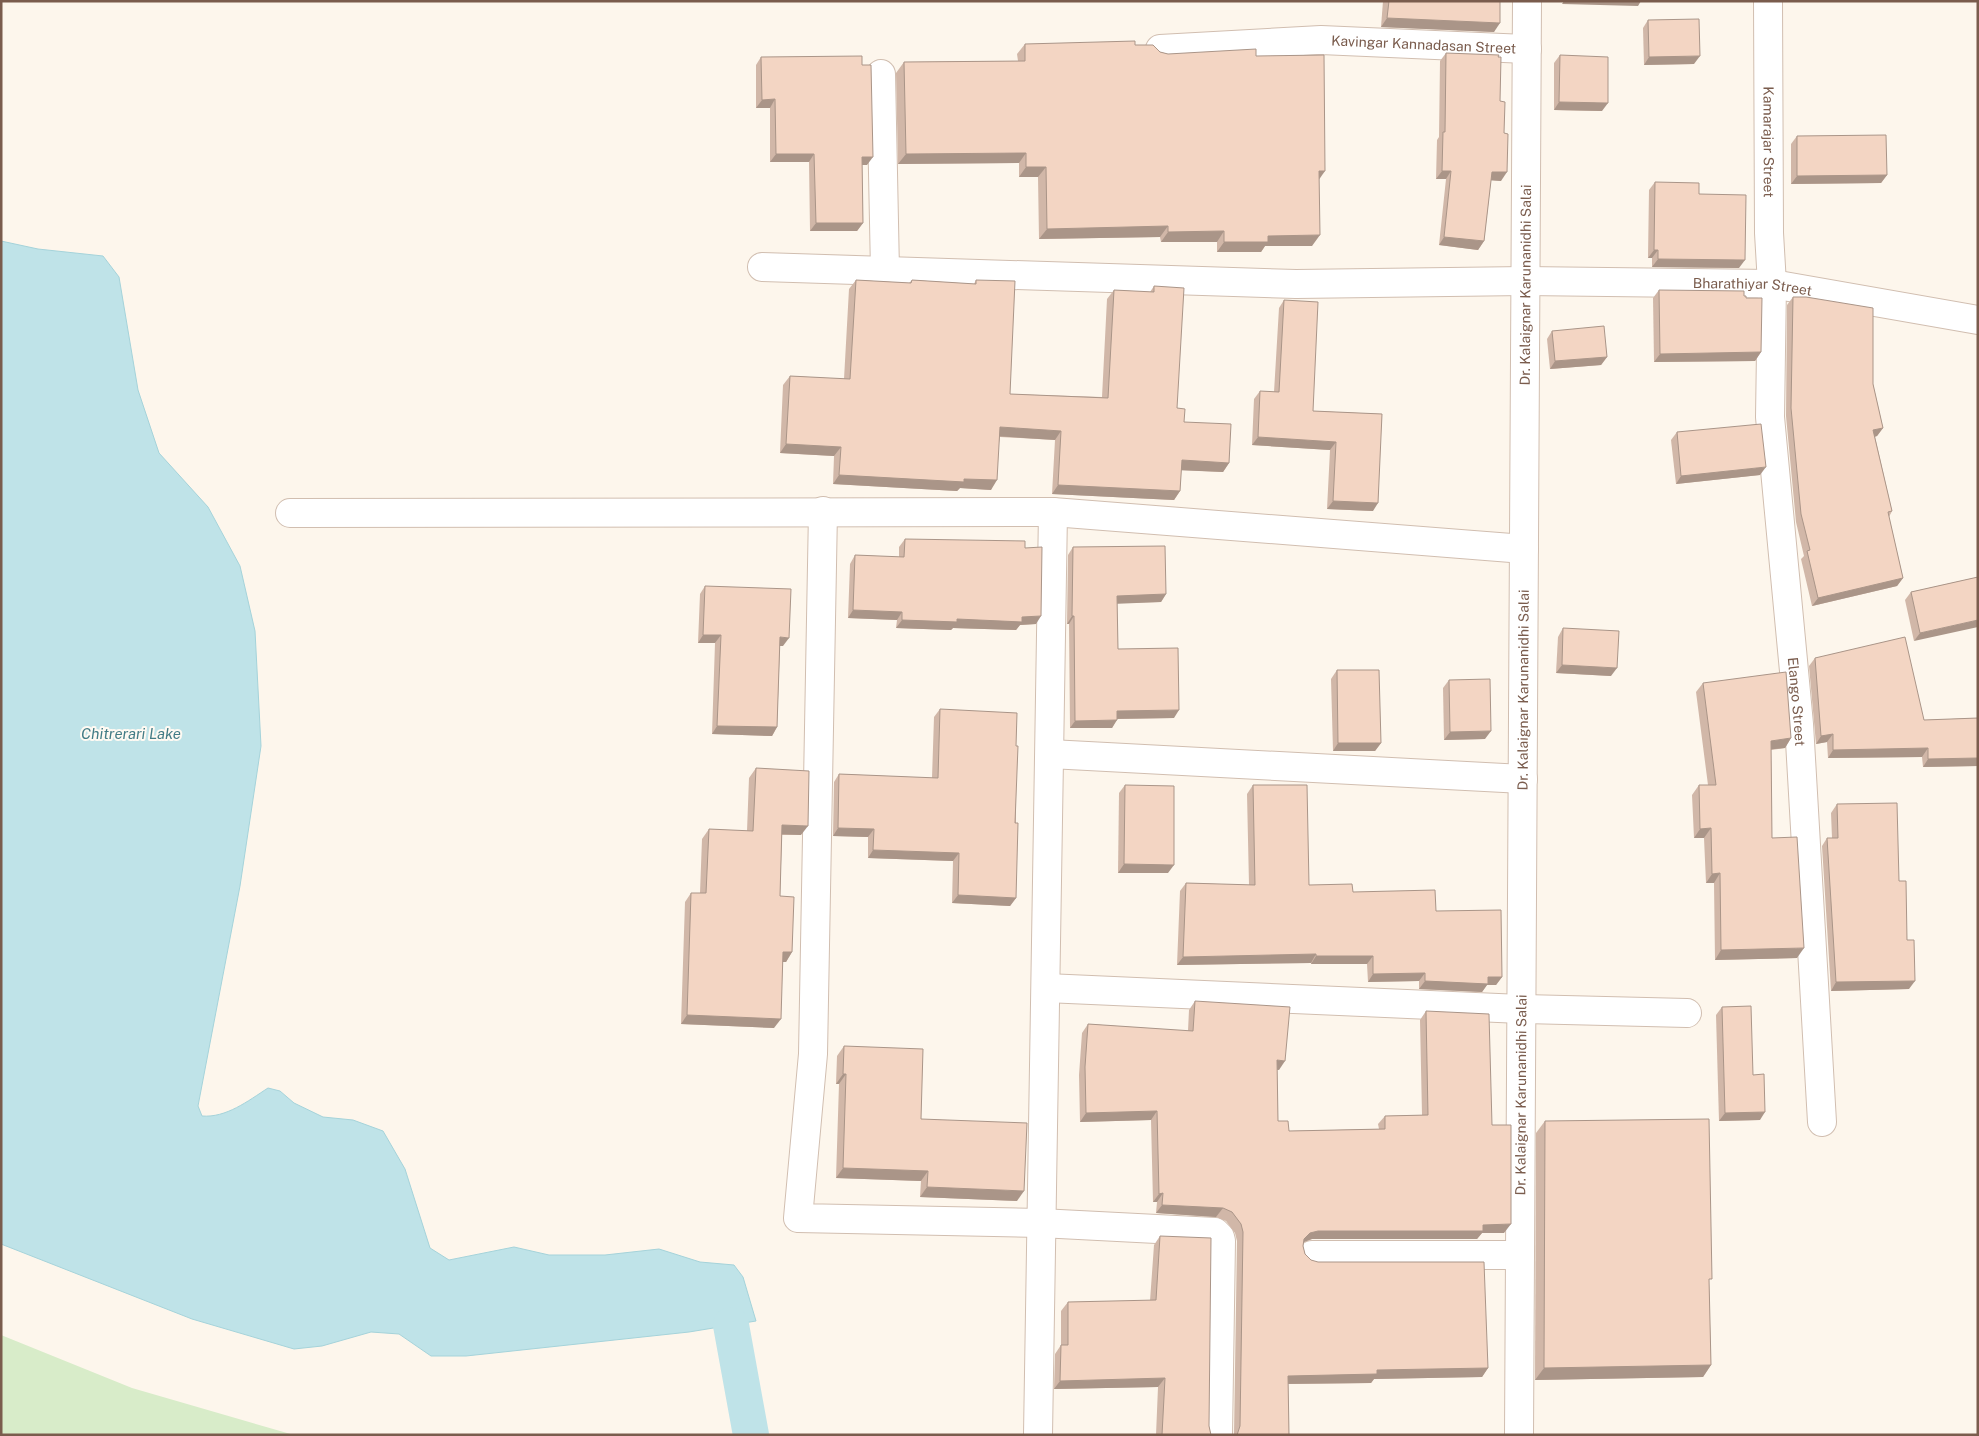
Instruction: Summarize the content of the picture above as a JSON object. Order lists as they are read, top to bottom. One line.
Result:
{"streets":{"street":["Kavingar Kannadasan Street","Kamarajar Street","Dr. Kalaignar Karunanidhi Salai","Bharathiyar Street","Elango Street"]},"crossings":[["Kavingar Kannadasan Street","Dr. Kalaignar Karunanidhi Salai"],["Kamarajar Street","Bharathiyar Street"],["Kamarajar Street","Elango Street"],["Dr. Kalaignar Karunanidhi Salai","Bharathiyar Street"],["Bharathiyar Street","Elango Street"]],"water":["Chitrerari Lake"]}
